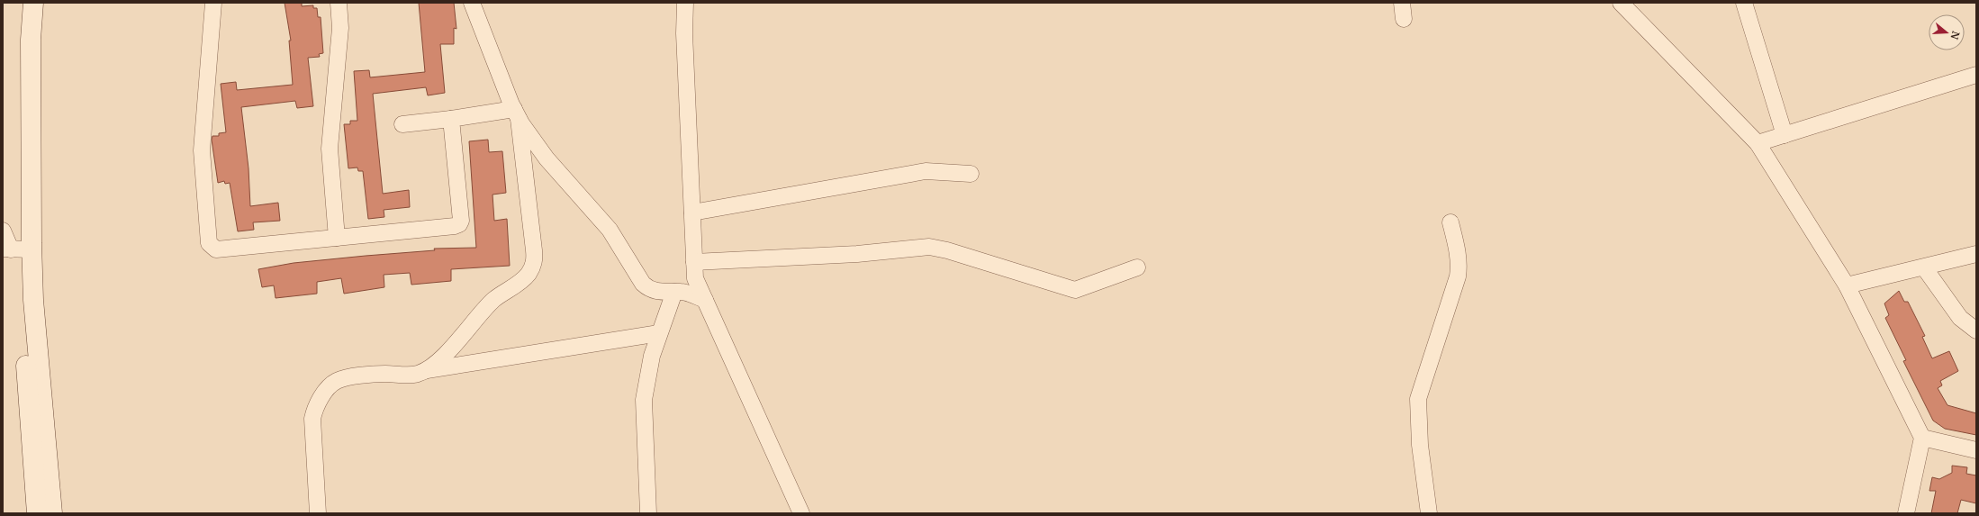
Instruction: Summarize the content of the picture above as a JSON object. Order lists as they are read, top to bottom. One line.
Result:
{"north":"right"}
